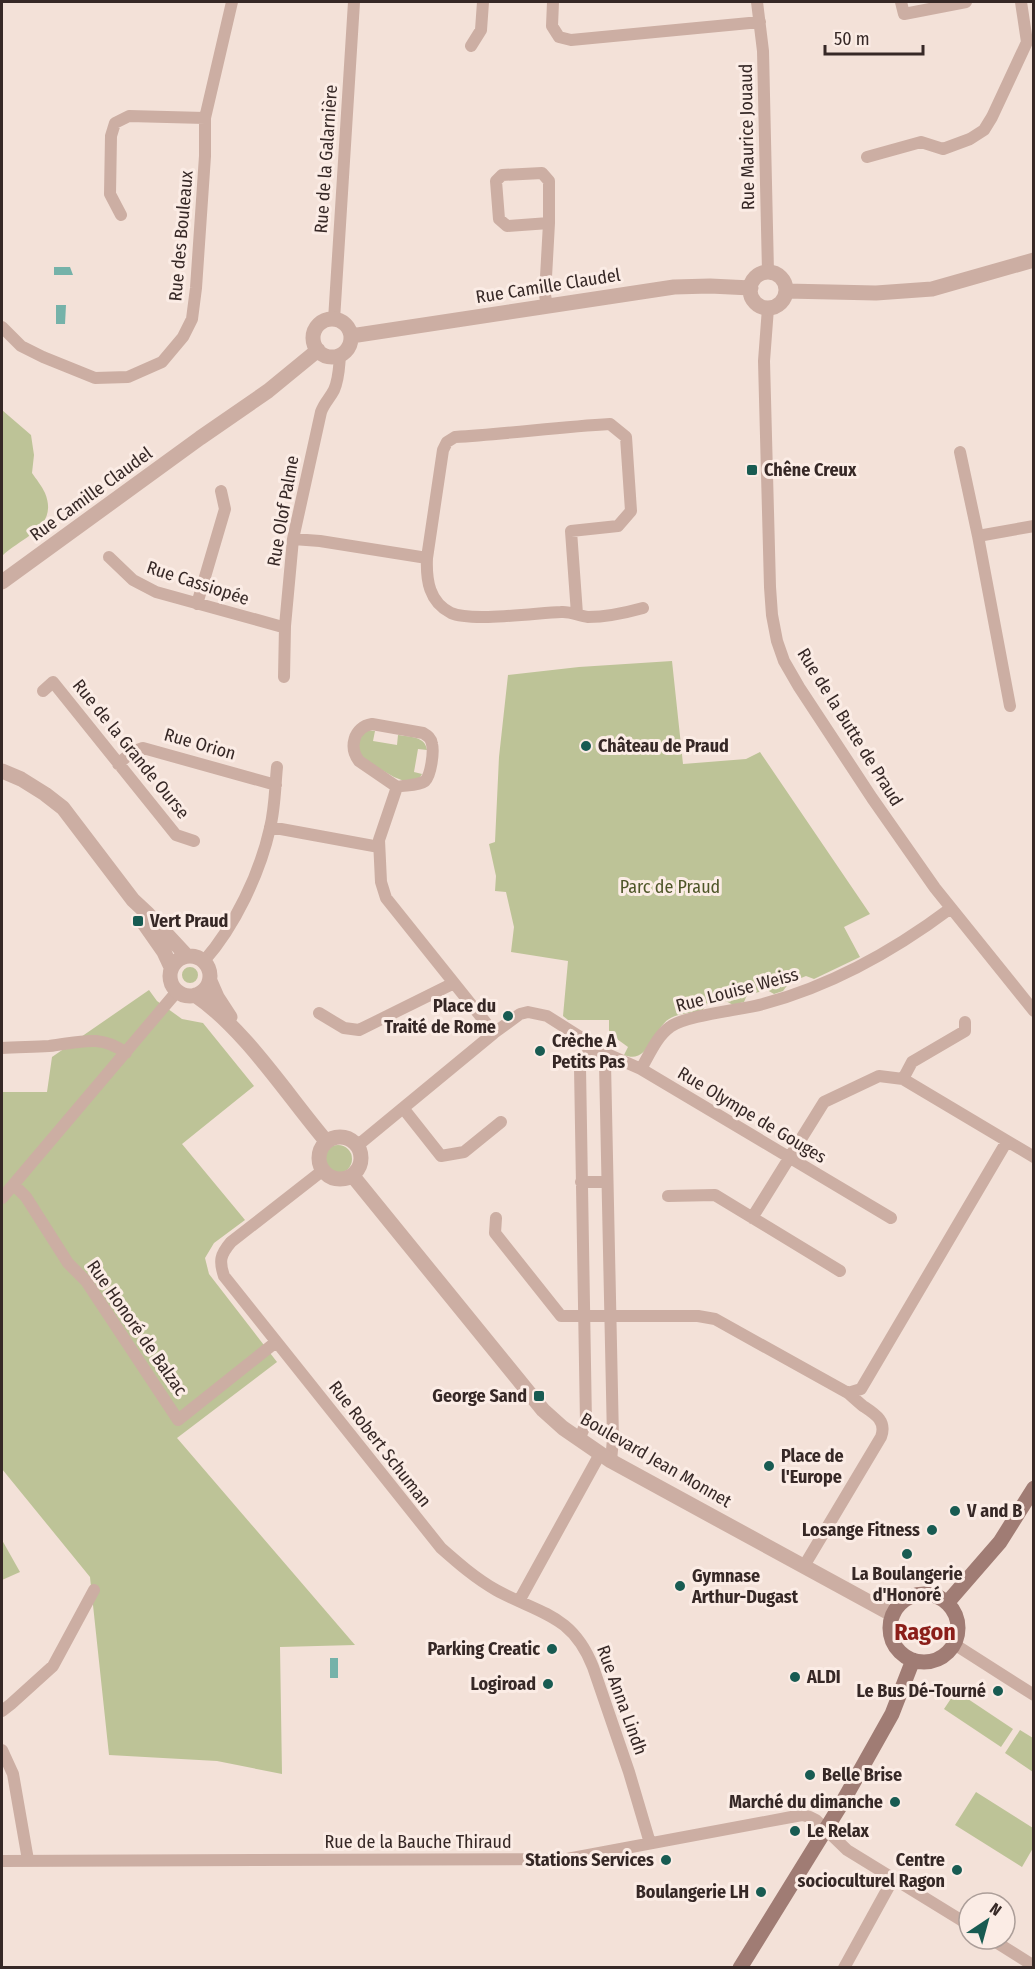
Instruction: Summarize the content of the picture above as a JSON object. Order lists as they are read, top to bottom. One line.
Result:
{"streets":{"street":["Rue Maurice Jouaud","Rue de la Galarnière","Rue des Bouleaux","Rue Camille Claudel","Rue Olof Palme","Rue Cassiopée","Rue de la Butte de Praud","Rue Orion","Rue de la Grande Ourse","Rue Louise Weiss","Rue Olympe de Gouges","Rue Honoré de Balzac","Rue Robert Schuman","Boulevard Jean Monnet","Rue Anna Lindh","Rue de la Bauche Thiraud"]},"crossings":[["Rue Maurice Jouaud","Rue Camille Claudel"],["Rue Maurice Jouaud","Rue de la Butte de Praud"],["Rue de la Galarnière","Rue Camille Claudel"],["Rue de la Galarnière","Rue Olof Palme"],["Rue Camille Claudel","Rue Olof Palme"],["Rue Camille Claudel","Rue de la Butte de Praud"],["Rue Olof Palme","Rue Cassiopée"],["Rue de la Butte de Praud","Rue Louise Weiss"],["Rue Orion","Rue de la Grande Ourse"],["Rue Louise Weiss","Rue Olympe de Gouges"],["Rue Olympe de Gouges","Rue Robert Schuman"],["Rue Olympe de Gouges","Boulevard Jean Monnet"],["Rue Honoré de Balzac","Rue Robert Schuman"],["Rue Robert Schuman","Boulevard Jean Monnet"],["Rue Robert Schuman","Rue Anna Lindh"],["Rue Anna Lindh","Rue de la Bauche Thiraud"]],"districts":["Ragon"],"parks":["Parc de Praud"],"places":{"transit":["Chêne Creux","Vert Praud","George Sand"],"other":["Château de Praud","Place du Traité de Rome","Crèche A Petits Pas","Place de l'Europe","V and B","Losange Fitness","La Boulangerie d'Honoré","Gymnase Arthur-Dugast","Parking Creatic","ALDI","Logiroad","Le Bus Dé-Tourné","Belle Brise","Marché du dimanche","Le Relax","Stations Services","Centre socioculturel Ragon","Boulangerie LH"]},"scale_bar":"50 m","north":"top right"}
